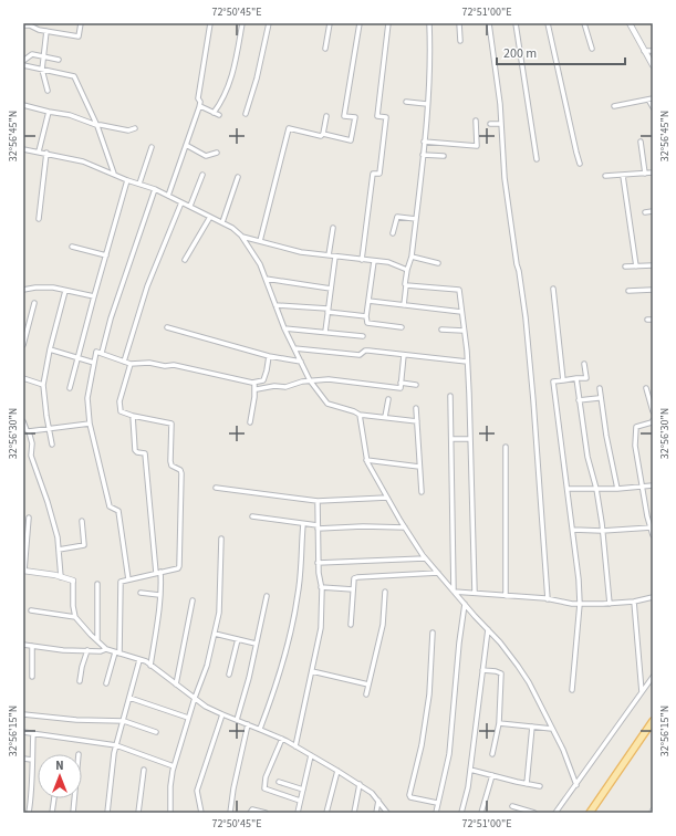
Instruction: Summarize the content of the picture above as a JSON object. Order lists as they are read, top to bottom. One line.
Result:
{"scale_bar":"200 m","north":"top","coordinates":["72°50'45\"E","72°51'00\"E","32°56'45\"N","32°56'30\"N","32°56'15\"N"]}
